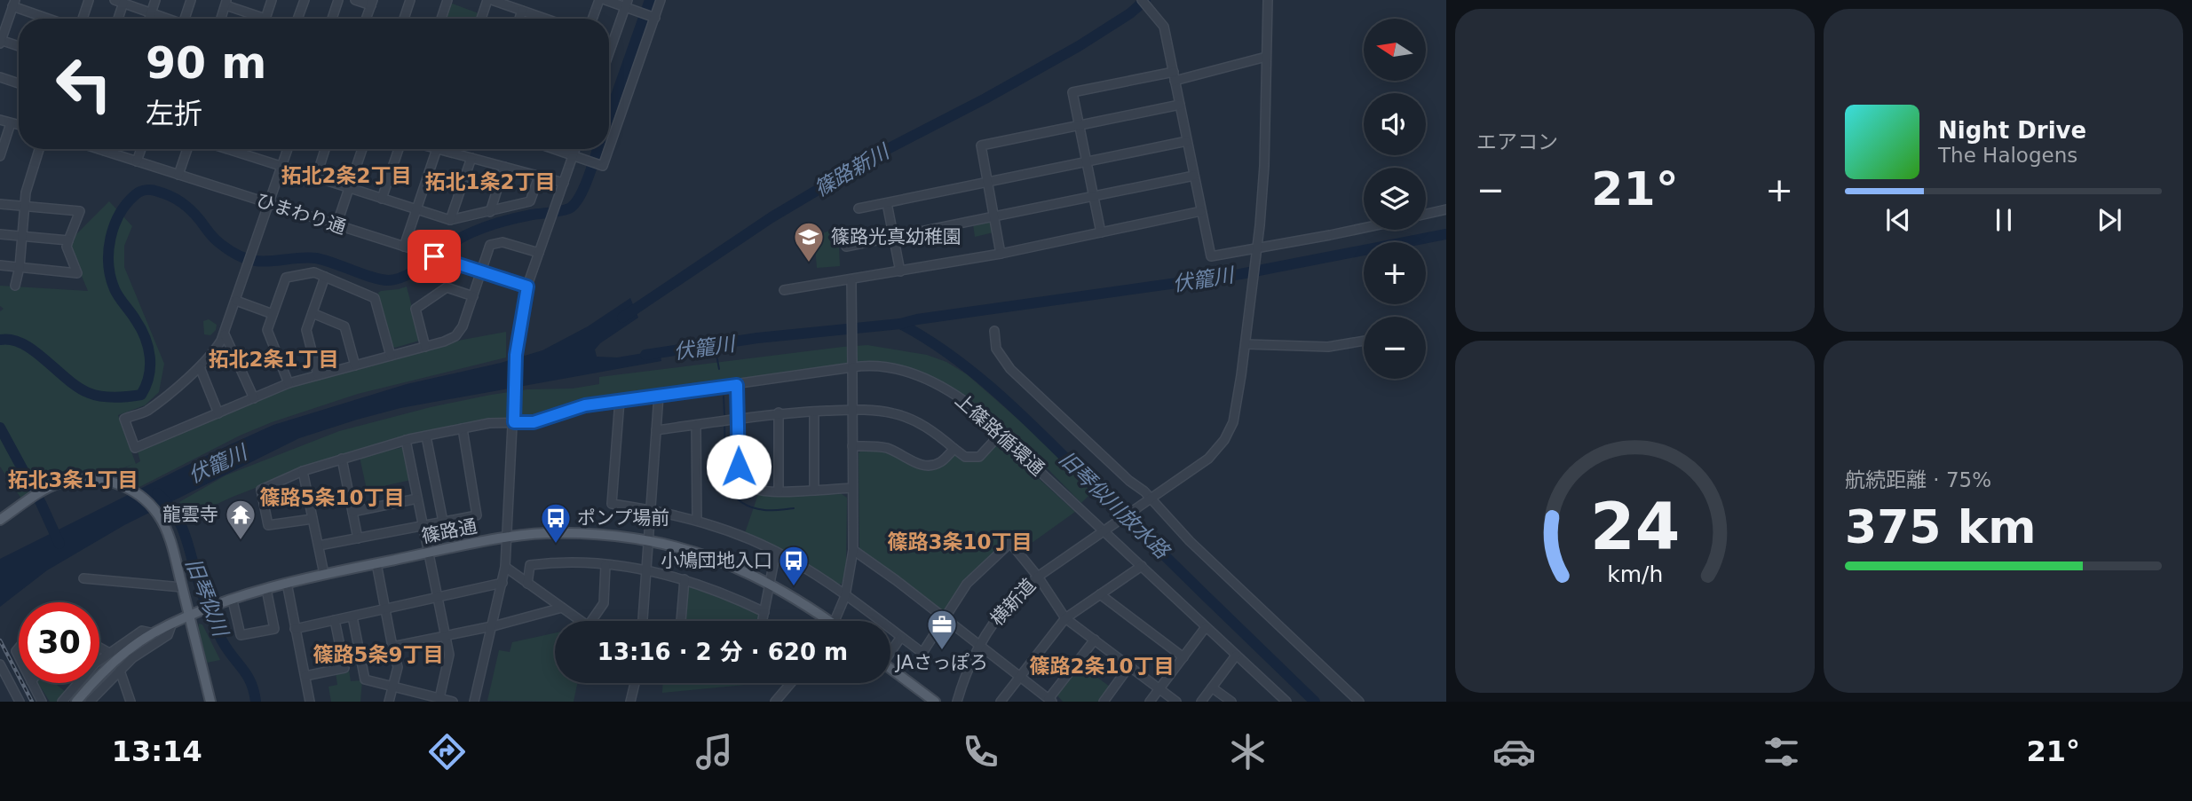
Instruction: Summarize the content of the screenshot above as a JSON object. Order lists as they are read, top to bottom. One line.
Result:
{"streets":{"main road":["篠路通"],"street":["ひまわり通","上篠路循環通","横新道"]},"crossings":[["上篠路循環通","横新道"]],"districts":["拓北2条2丁目","拓北1条2丁目","拓北2条1丁目","拓北3条1丁目","篠路5条10丁目","篠路3条10丁目","篠路5条9丁目","篠路2条10丁目"],"water":["篠路新川","伏籠川","旧琴似川放水路","旧琴似川"],"places":{"school or university":["篠路光真幼稚園"],"temple":["龍雲寺"],"bus stop":["ポンプ場前","小鳩団地入口"],"office":["JAさっぽろ"]},"north":"left","page":{"tile":["エアコン",["航続距離 · 75%","375 km"]],"map_buttons":["+","−"],"turn":["90 m","左折"],"song":["Night Drive","The Halogens"],"heat":["−","21°","+"],"limit":"30","trip":"13:16 · 2 分 · 620 m","tabs":["13:14","21°"],"gauge":["24","km/h"]}}
